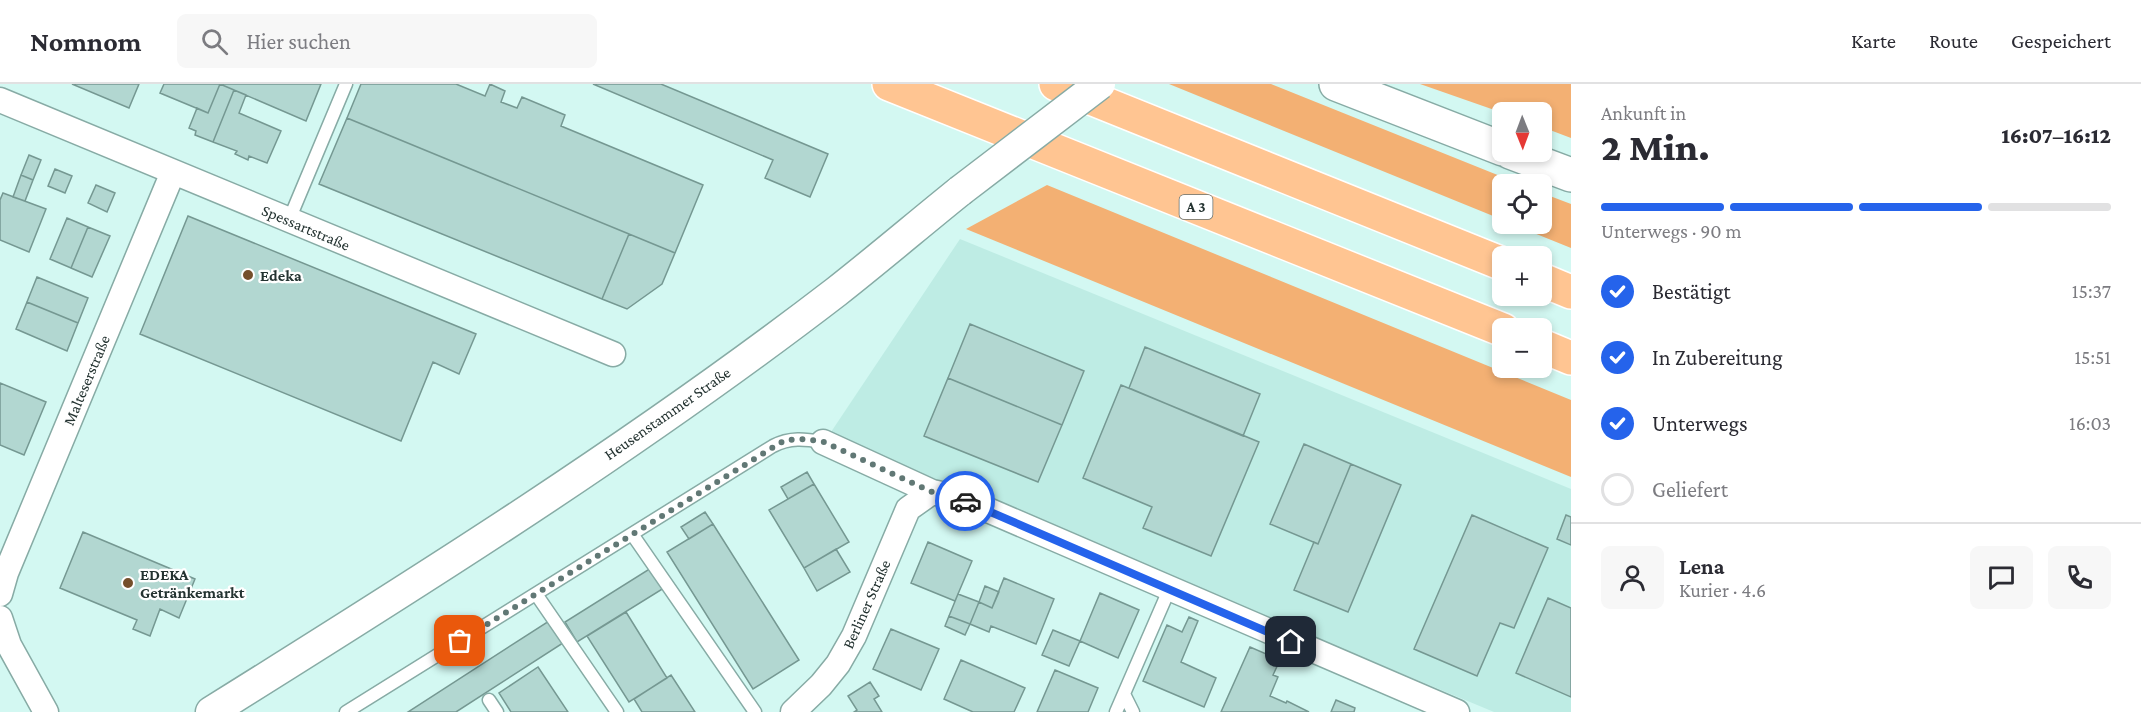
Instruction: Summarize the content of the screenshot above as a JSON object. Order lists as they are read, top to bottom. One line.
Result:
{"streets":{"highway":["A 3"],"street":["Spessartstraße","Malteserstraße","Heusenstammer Straße","Berliner Straße"]},"crossings":[["Spessartstraße","Malteserstraße"]],"places":["Edeka","EDEKA Getränkemarkt"],"north":"bottom","page":{"header":"Nomnom","search":"Hier suchen","nav":["Karte","Route","Gespeichert"],"heading":["2 Min.","Ankunft in","16:07–16:12"],"panel":["Lena","Kurier · 4.6"],"map_buttons":["+","−"],"bar":"Unterwegs · 90 m","list":[["Bestätigt","15:37"],["In Zubereitung","15:51"],["Unterwegs","16:03"],"Geliefert"]}}
